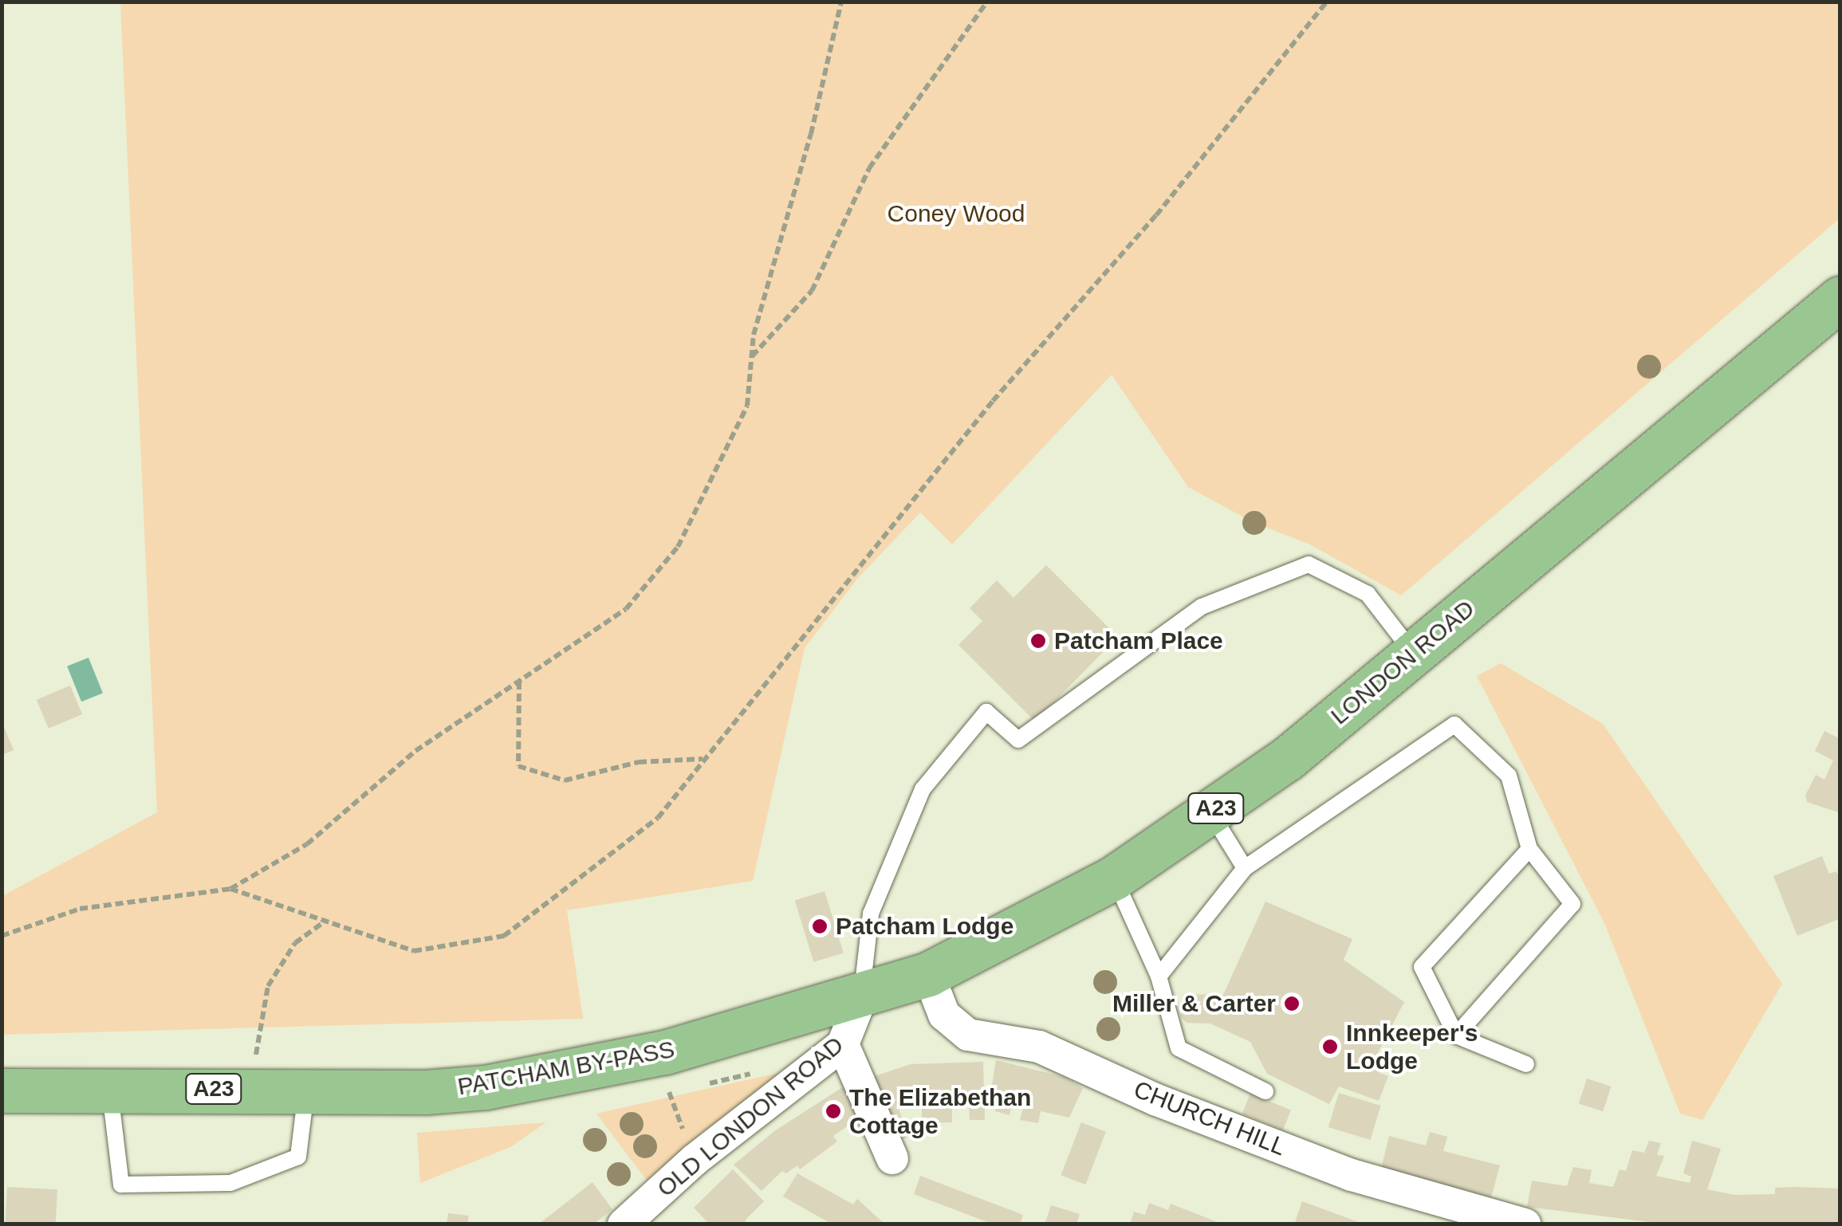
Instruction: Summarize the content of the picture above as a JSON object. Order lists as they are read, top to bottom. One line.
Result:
{"streets":{"highway":["LONDON ROAD","A23","PATCHAM BY-PASS"],"street":["OLD LONDON ROAD","CHURCH HILL"]},"crossings":[["LONDON ROAD","PATCHAM BY-PASS"],["LONDON ROAD","CHURCH HILL"],["PATCHAM BY-PASS","OLD LONDON ROAD"],["PATCHAM BY-PASS","CHURCH HILL"]],"parks":["Coney Wood"],"places":["Patcham Place","Patcham Lodge","Miller & Carter","Innkeeper's Lodge","The Elizabethan Cottage"]}
